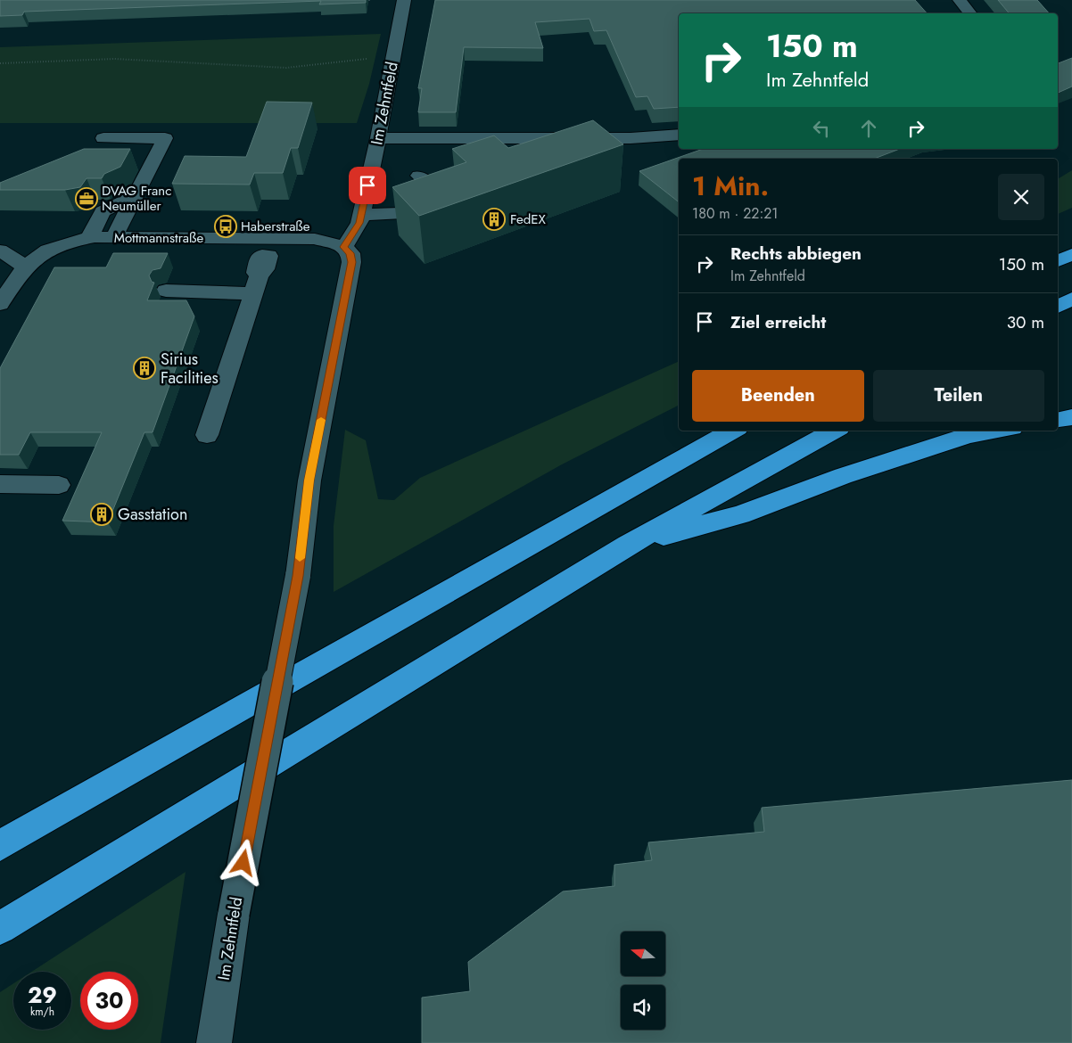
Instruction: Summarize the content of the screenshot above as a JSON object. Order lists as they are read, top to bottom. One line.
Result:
{"streets":{"street":["Im Zehntfeld","Mottmannstraße"]},"crossings":[["Im Zehntfeld","Mottmannstraße"]],"places":{"office":["DVAG Franc Neumüller"],"building":["FedEX","Sirius Facilities","Gasstation"],"bus stop":["Haberstraße"]},"north":"left","page":{"turn":["150 m","Im Zehntfeld"],"heading":["1 Min.","180 m · 22:21"],"list":[{"name":"Rechts abbiegen","note":"Im Zehntfeld","value":"150 m"},{"name":"Ziel erreicht","value":"30 m"}],"buttons":["Beenden","Teilen"],"speed":"29 km/h","limit":"30"}}
